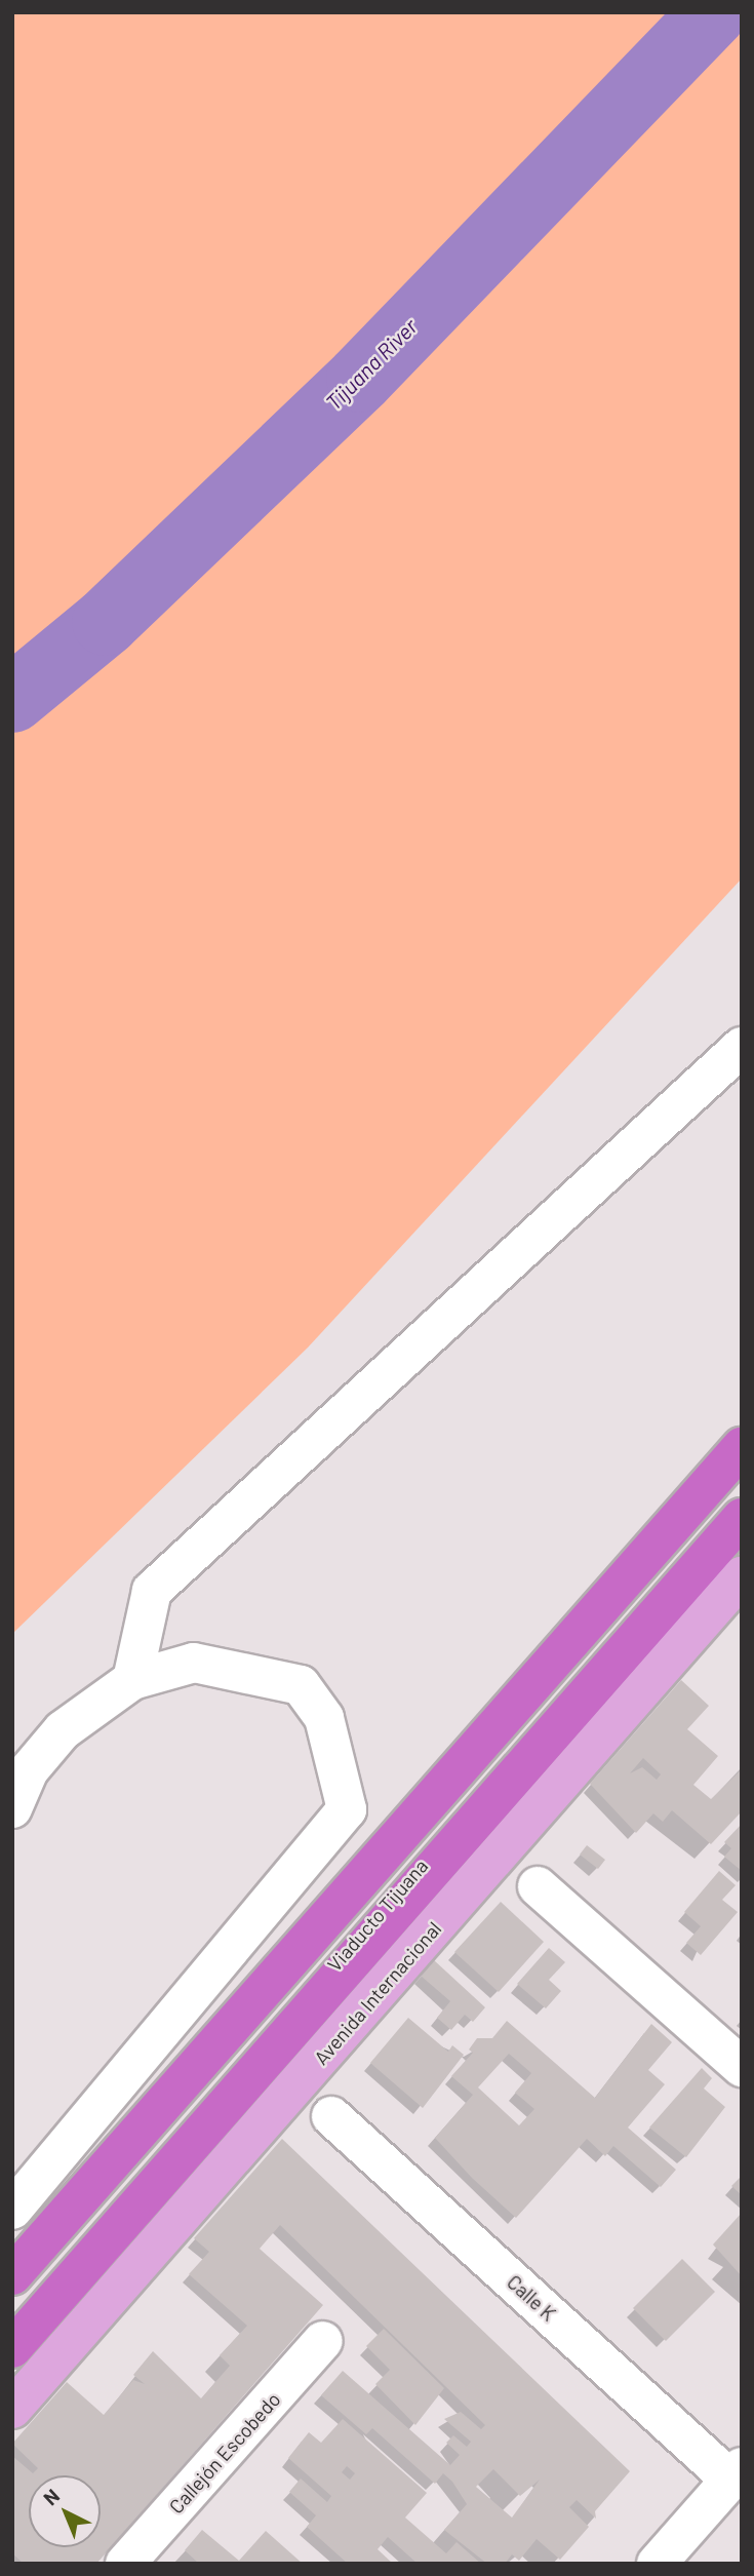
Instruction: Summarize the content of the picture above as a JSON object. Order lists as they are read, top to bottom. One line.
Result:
{"streets":{"highway":["Viaducto Tijuana","Avenida Internacional"],"street":["Calle K","Callejón Escobedo"]},"water":["Tijuana River"],"north":"top left"}
